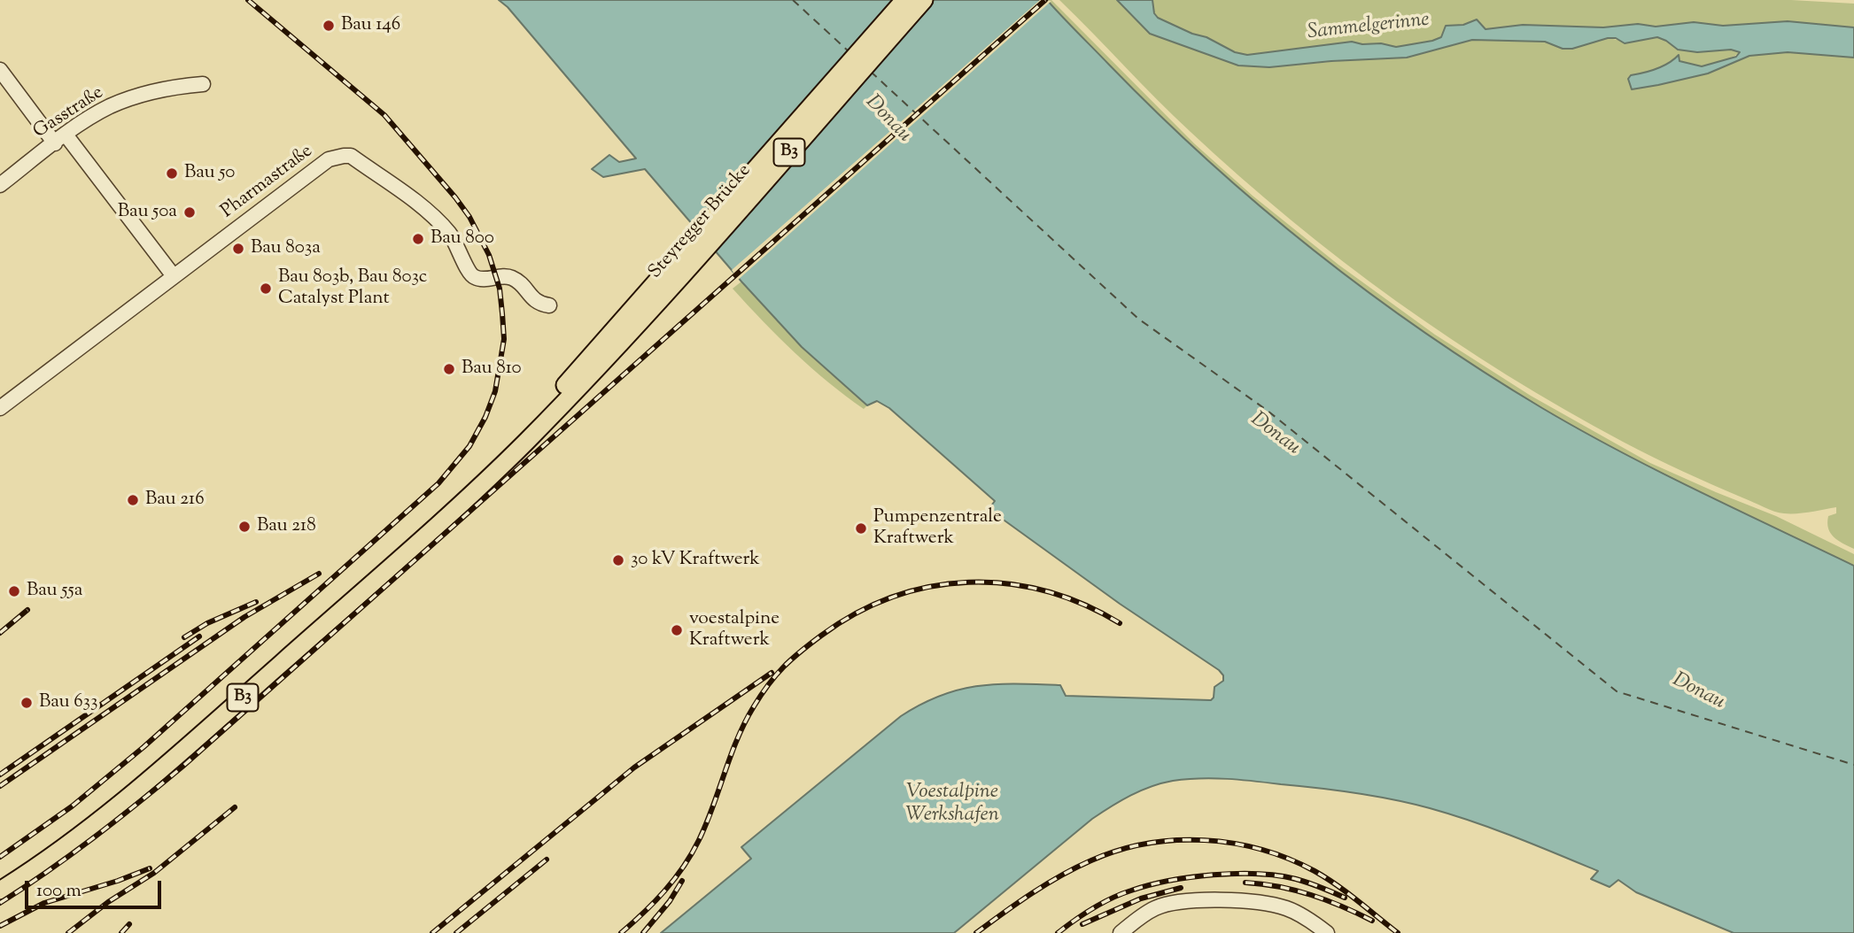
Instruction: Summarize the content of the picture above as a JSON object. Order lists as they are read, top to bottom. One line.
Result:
{"streets":{"main road":["B3","Steyregger Brücke"],"street":["Gasstraße","Pharmastraße"]},"crossings":[["B3","Steyregger Brücke"]],"water":["Sammelgerinne","Donau","Voestalpine Werkshafen"],"places":["Bau 146","Bau 50","Bau 50a","Bau 800","Bau 803a","Bau 803b, Bau 803c Catalyst Plant","Bau 810","Bau 216","Bau 218","Pumpenzentrale Kraftwerk","30 kV Kraftwerk","Bau 55a","voestalpine Kraftwerk","Bau 633"],"scale_bar":"100 m"}
